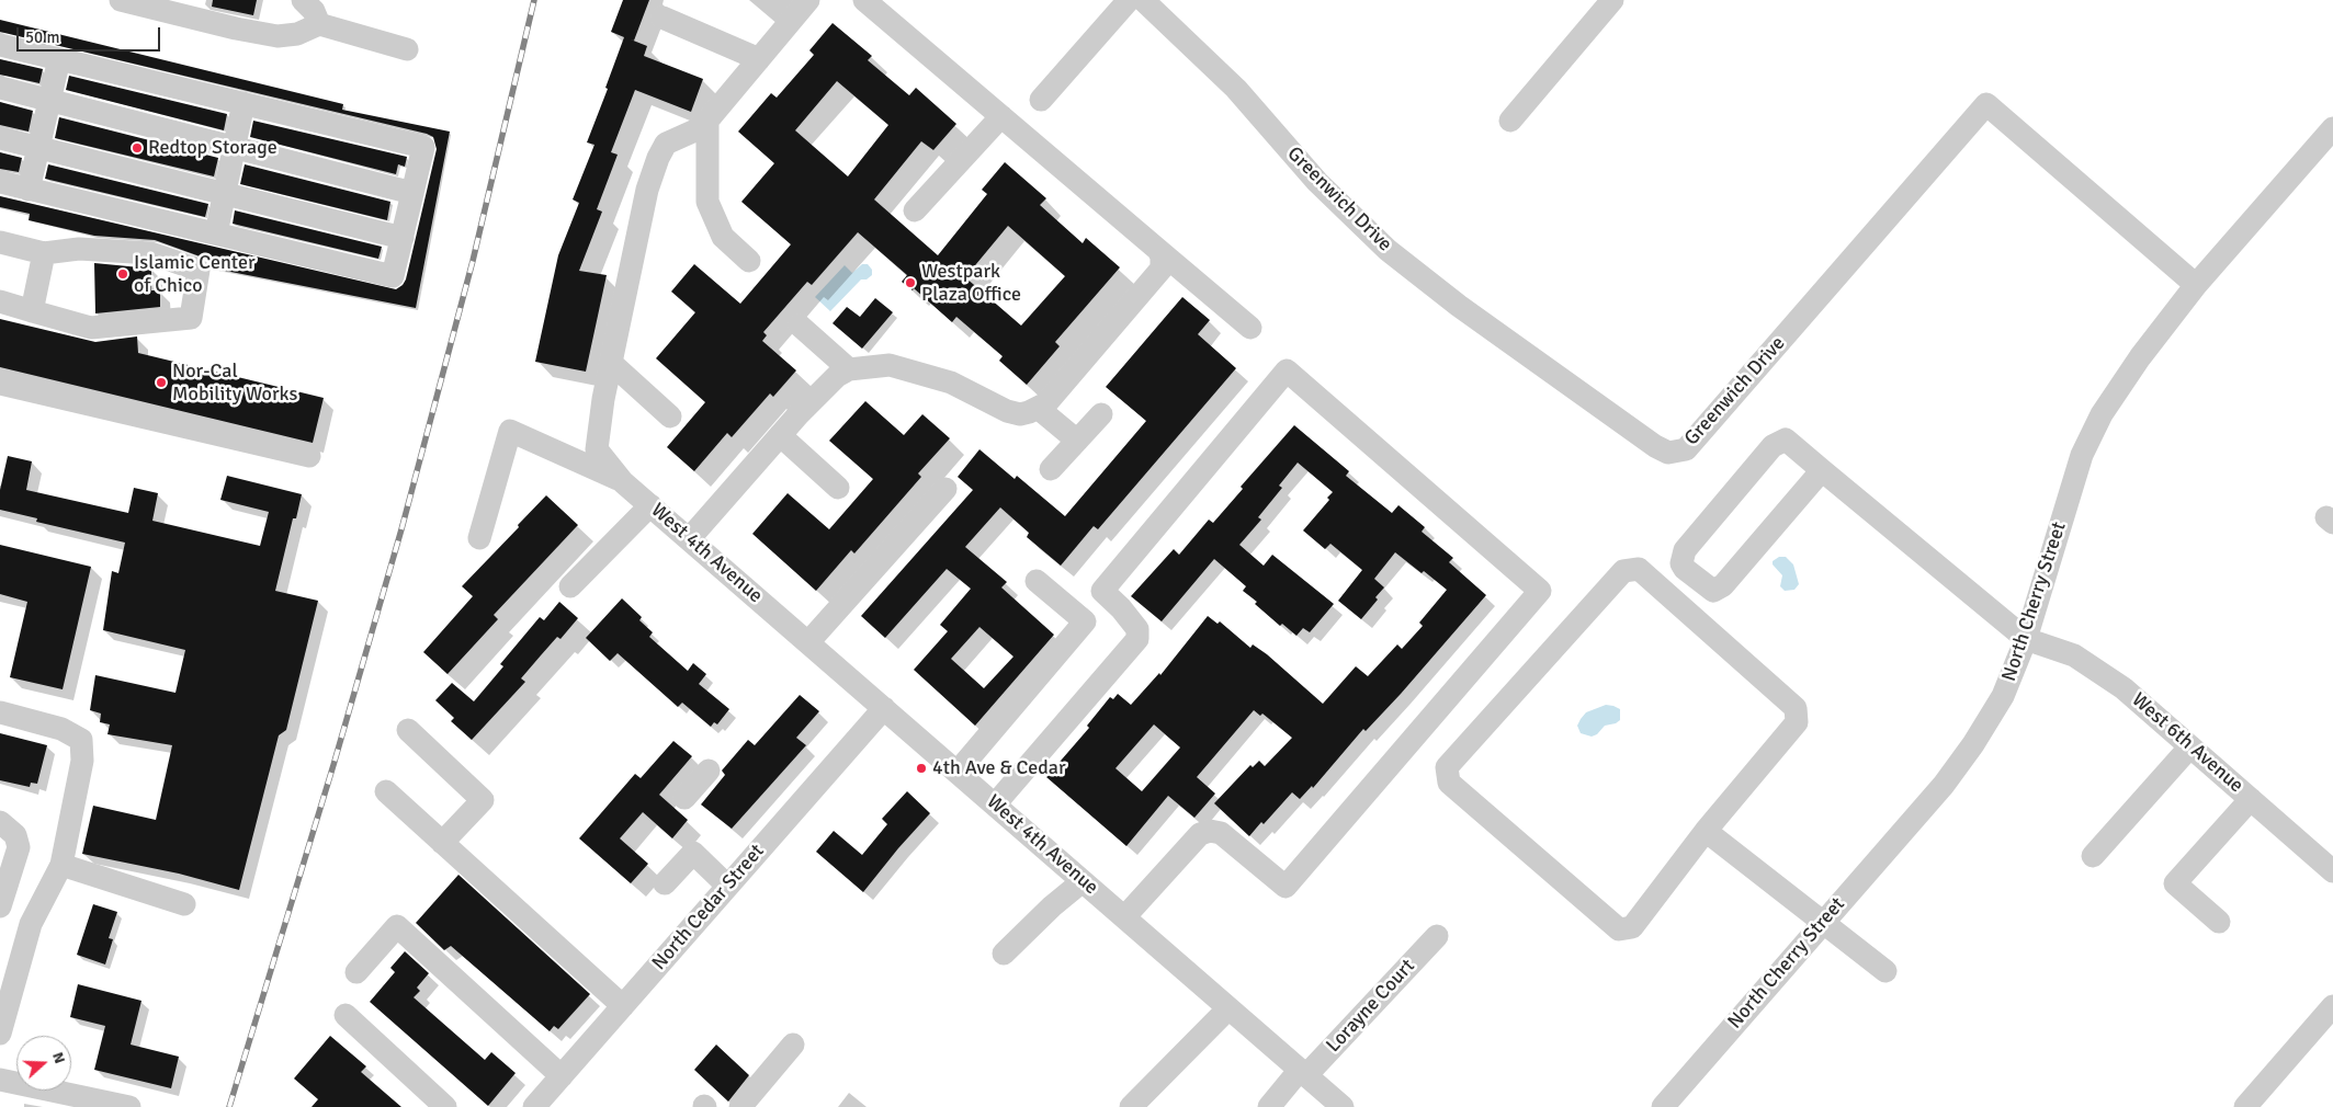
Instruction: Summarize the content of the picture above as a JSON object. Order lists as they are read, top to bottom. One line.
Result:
{"streets":{"street":["Greenwich Drive","West 4th Avenue","North Cherry Street","West 6th Avenue","North Cedar Street","Lorayne Court"]},"crossings":[["Greenwich Drive","North Cherry Street"],["West 4th Avenue","North Cedar Street"],["West 4th Avenue","Lorayne Court"],["North Cherry Street","West 6th Avenue"]],"places":["Redtop Storage","Islamic Center of Chico","Westpark Plaza Office","Nor-Cal Mobility Works","4th Ave & Cedar"],"scale_bar":"50 m","north":"right"}
